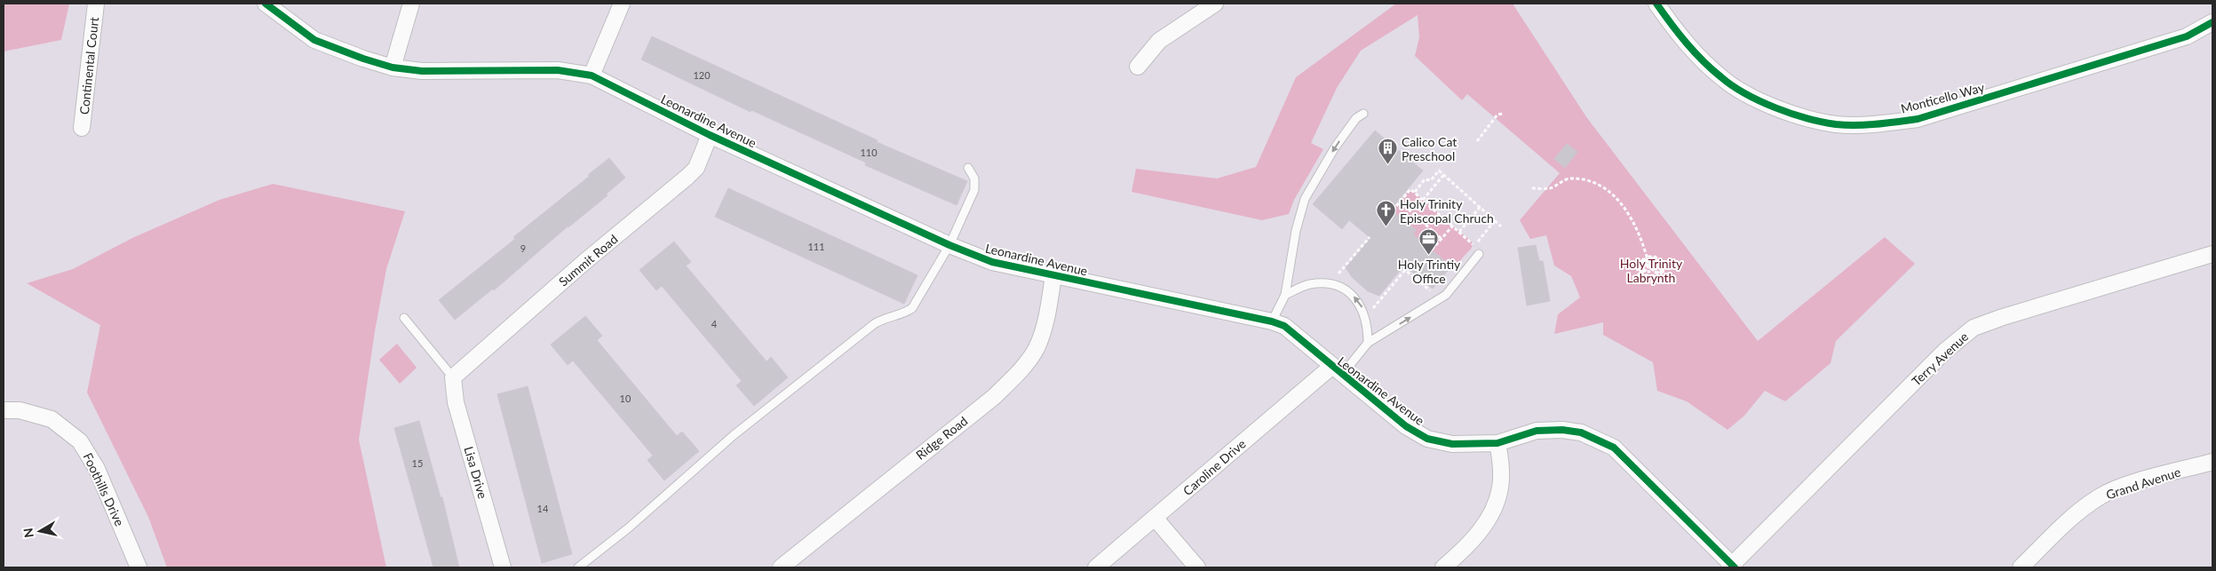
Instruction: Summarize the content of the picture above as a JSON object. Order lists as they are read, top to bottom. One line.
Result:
{"streets":{"street":["Continental Court","Monticello Way","Leonardine Avenue","Summit Road","Terry Avenue","Ridge Road","Caroline Drive","Lisa Drive","Grand Avenue","Foothills Drive"]},"crossings":[["Leonardine Avenue","Summit Road"],["Leonardine Avenue","Terry Avenue"],["Leonardine Avenue","Ridge Road"],["Leonardine Avenue","Caroline Drive"],["Summit Road","Lisa Drive"]],"parks":["Holy Trinity Labrynth"],"places":{"building":["Calico Cat Preschool"],"church":["Holy Trinity Episcopal Chruch"],"office":["Holy Trintiy Office"]},"house_numbers":["120","110","111","9","4","10","15","14"],"north":"left"}
